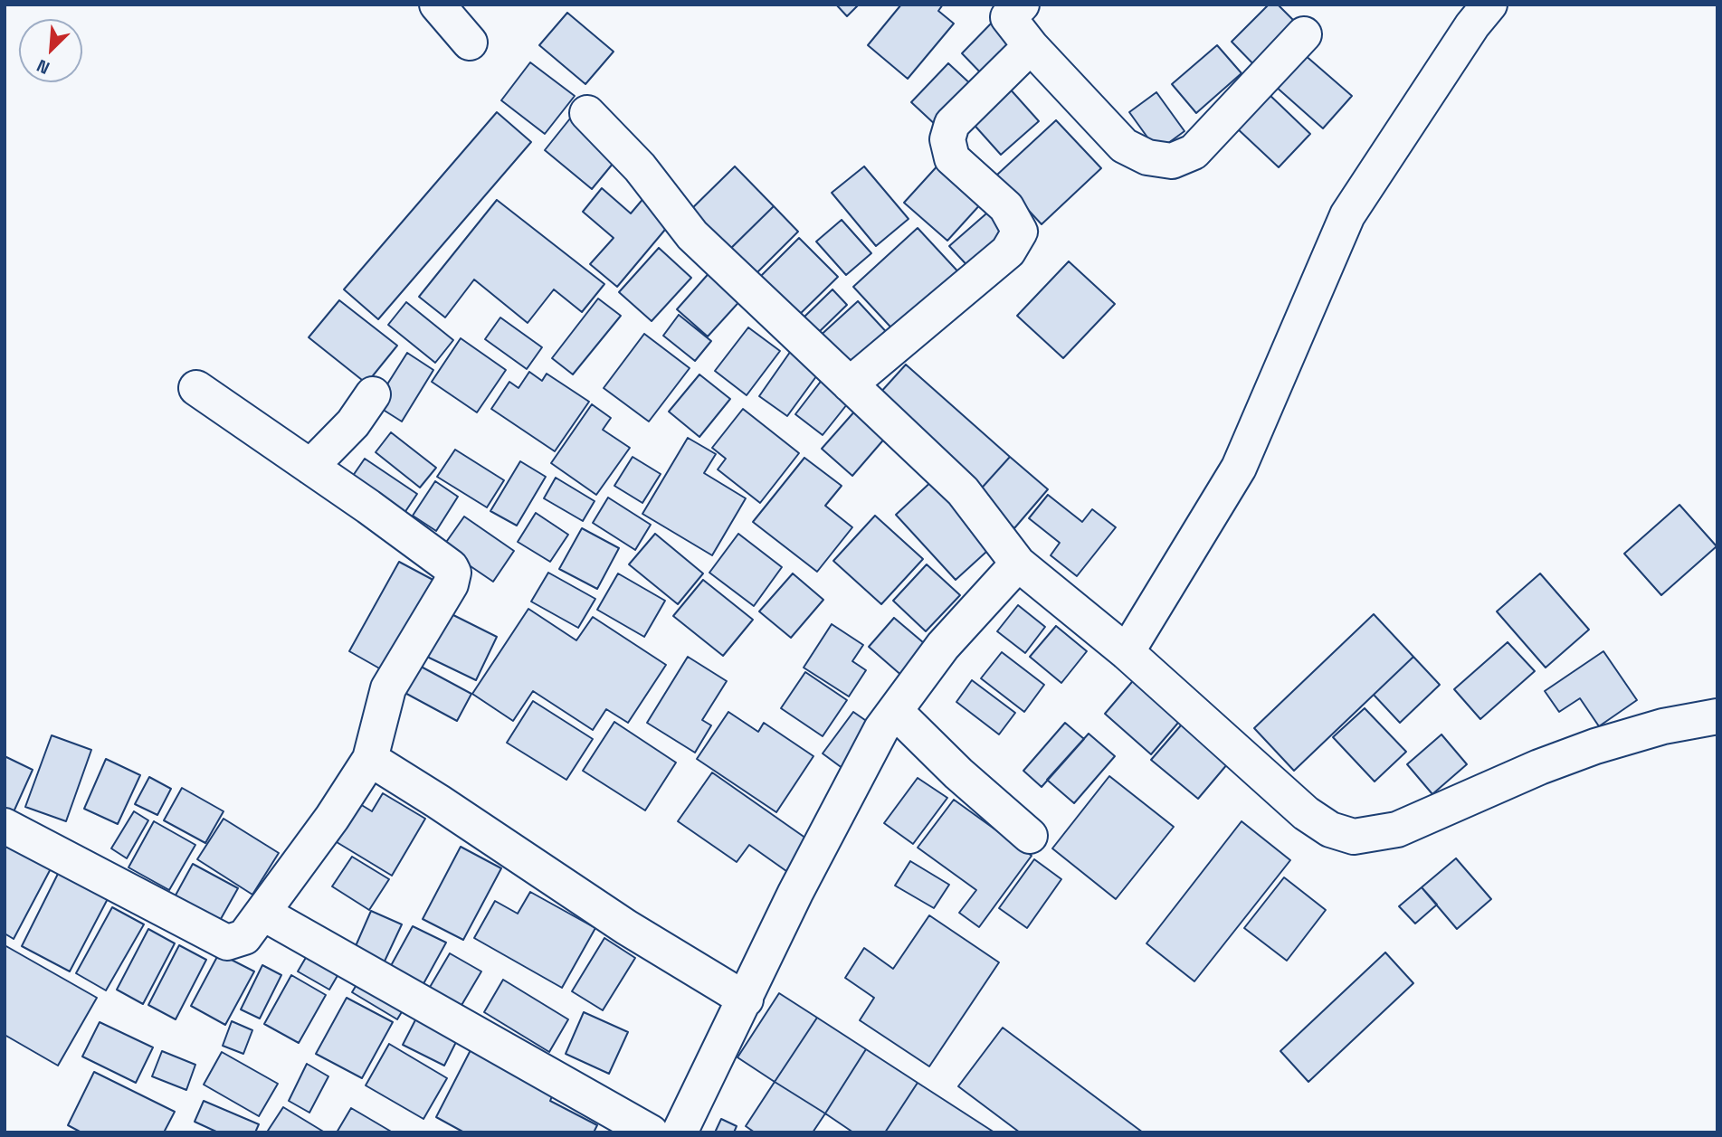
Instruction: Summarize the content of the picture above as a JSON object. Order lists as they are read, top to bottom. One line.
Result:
{"north":"bottom left"}
